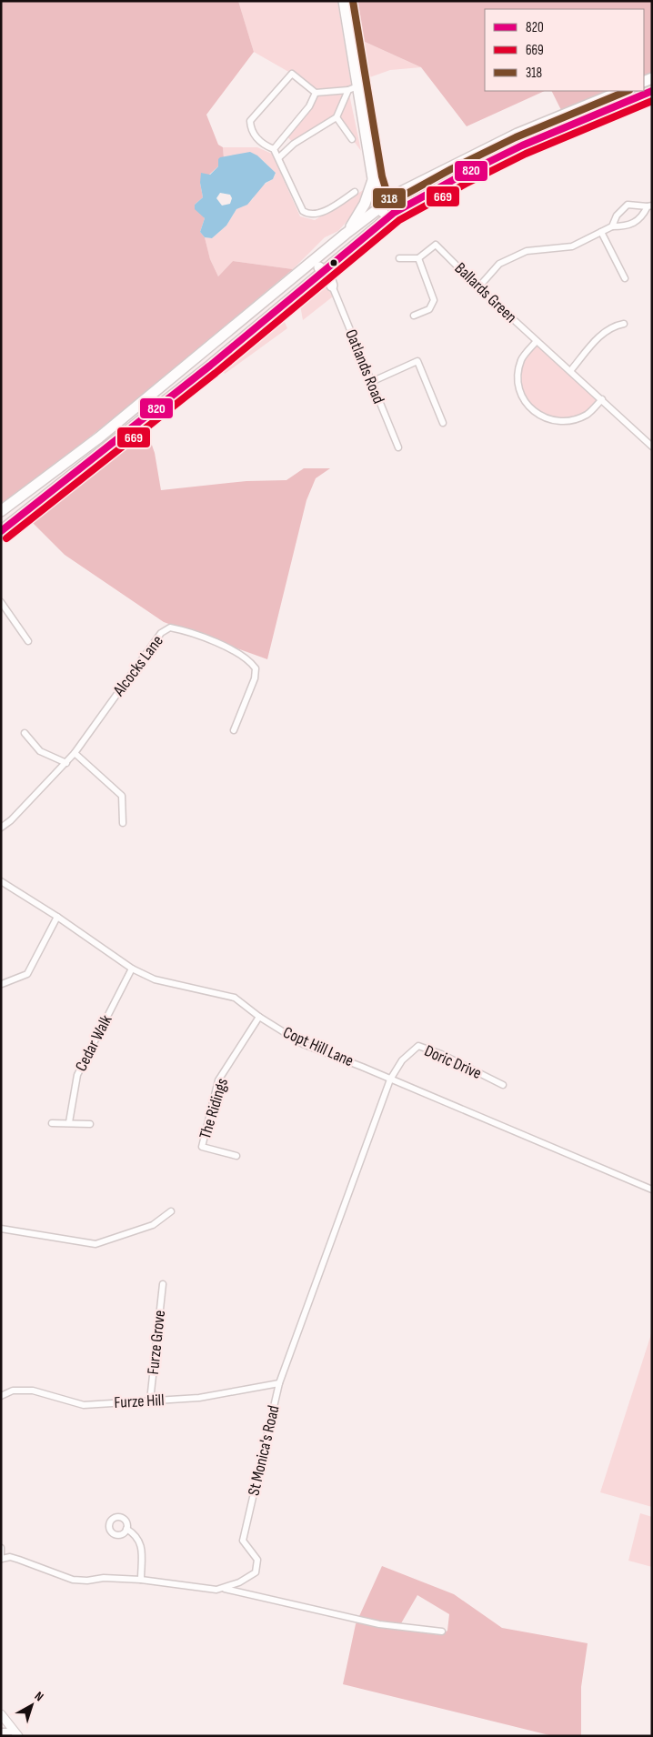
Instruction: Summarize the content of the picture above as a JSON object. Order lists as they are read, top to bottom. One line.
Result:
{"streets":{"street":["Ballards Green","Oatlands Road","Alcocks Lane","Cedar Walk","Copt Hill Lane","Doric Drive","The Ridings","Furze Grove","Furze Hill","St Monica's Road"]},"crossings":[["Cedar Walk","Copt Hill Lane"],["Copt Hill Lane","Doric Drive"],["Copt Hill Lane","The Ridings"],["Copt Hill Lane","St Monica's Road"],["Doric Drive","St Monica's Road"],["Furze Grove","Furze Hill"],["Furze Hill","St Monica's Road"]],"lines":["transit line 318","transit line 820","transit line 669"],"legend":["820","669","318"],"north":"top right"}
